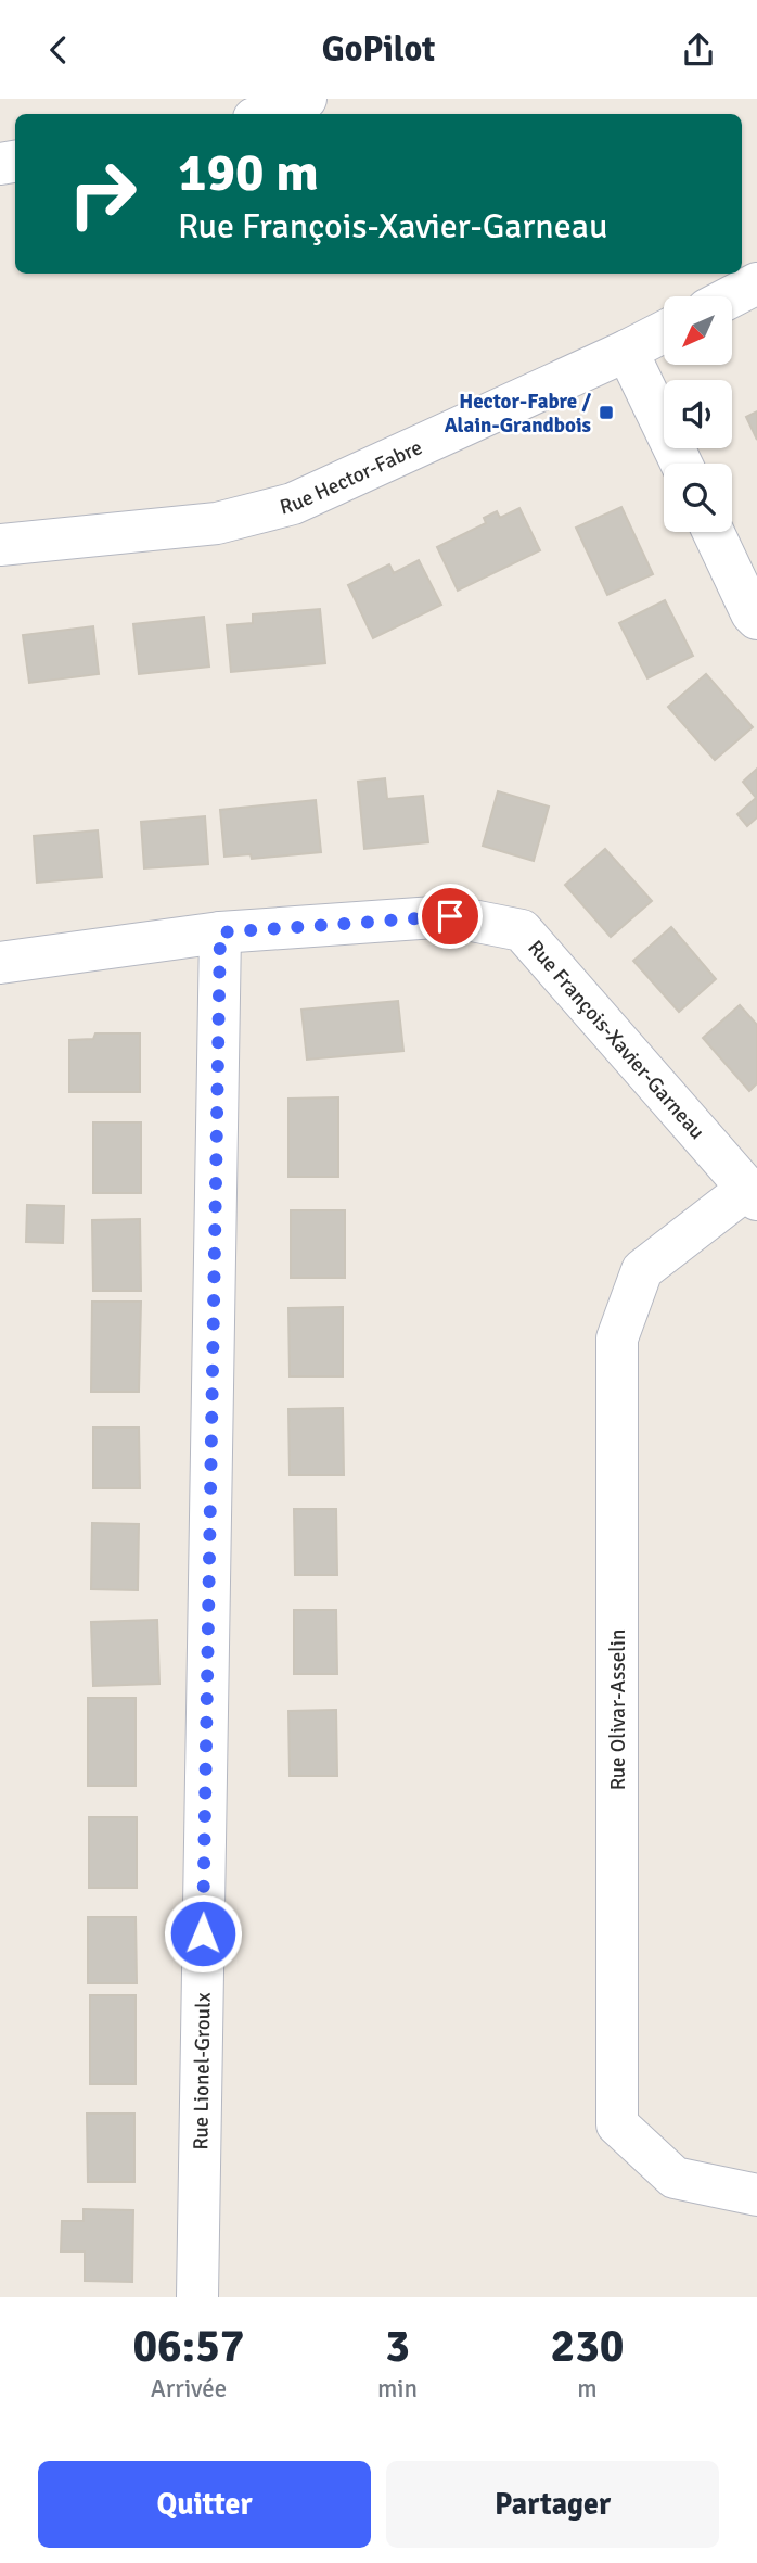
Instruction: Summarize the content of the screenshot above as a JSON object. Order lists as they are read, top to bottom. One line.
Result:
{"streets":{"street":["Rue Hector-Fabre","Rue François-Xavier-Garneau","Rue Olivar-Asselin","Rue Lionel-Groulx"]},"crossings":[["Rue François-Xavier-Garneau","Rue Olivar-Asselin"],["Rue François-Xavier-Garneau","Rue Lionel-Groulx"]],"places":{"transit":["Hector-Fabre / Alain-Grandbois"]},"north":"bottom left","page":{"header":"GoPilot","turn":["190 m","Rue François-Xavier-Garneau"],"eta":["06:57","Arrivée","3","min","230","m"],"buttons":["Quitter","Partager"]}}
